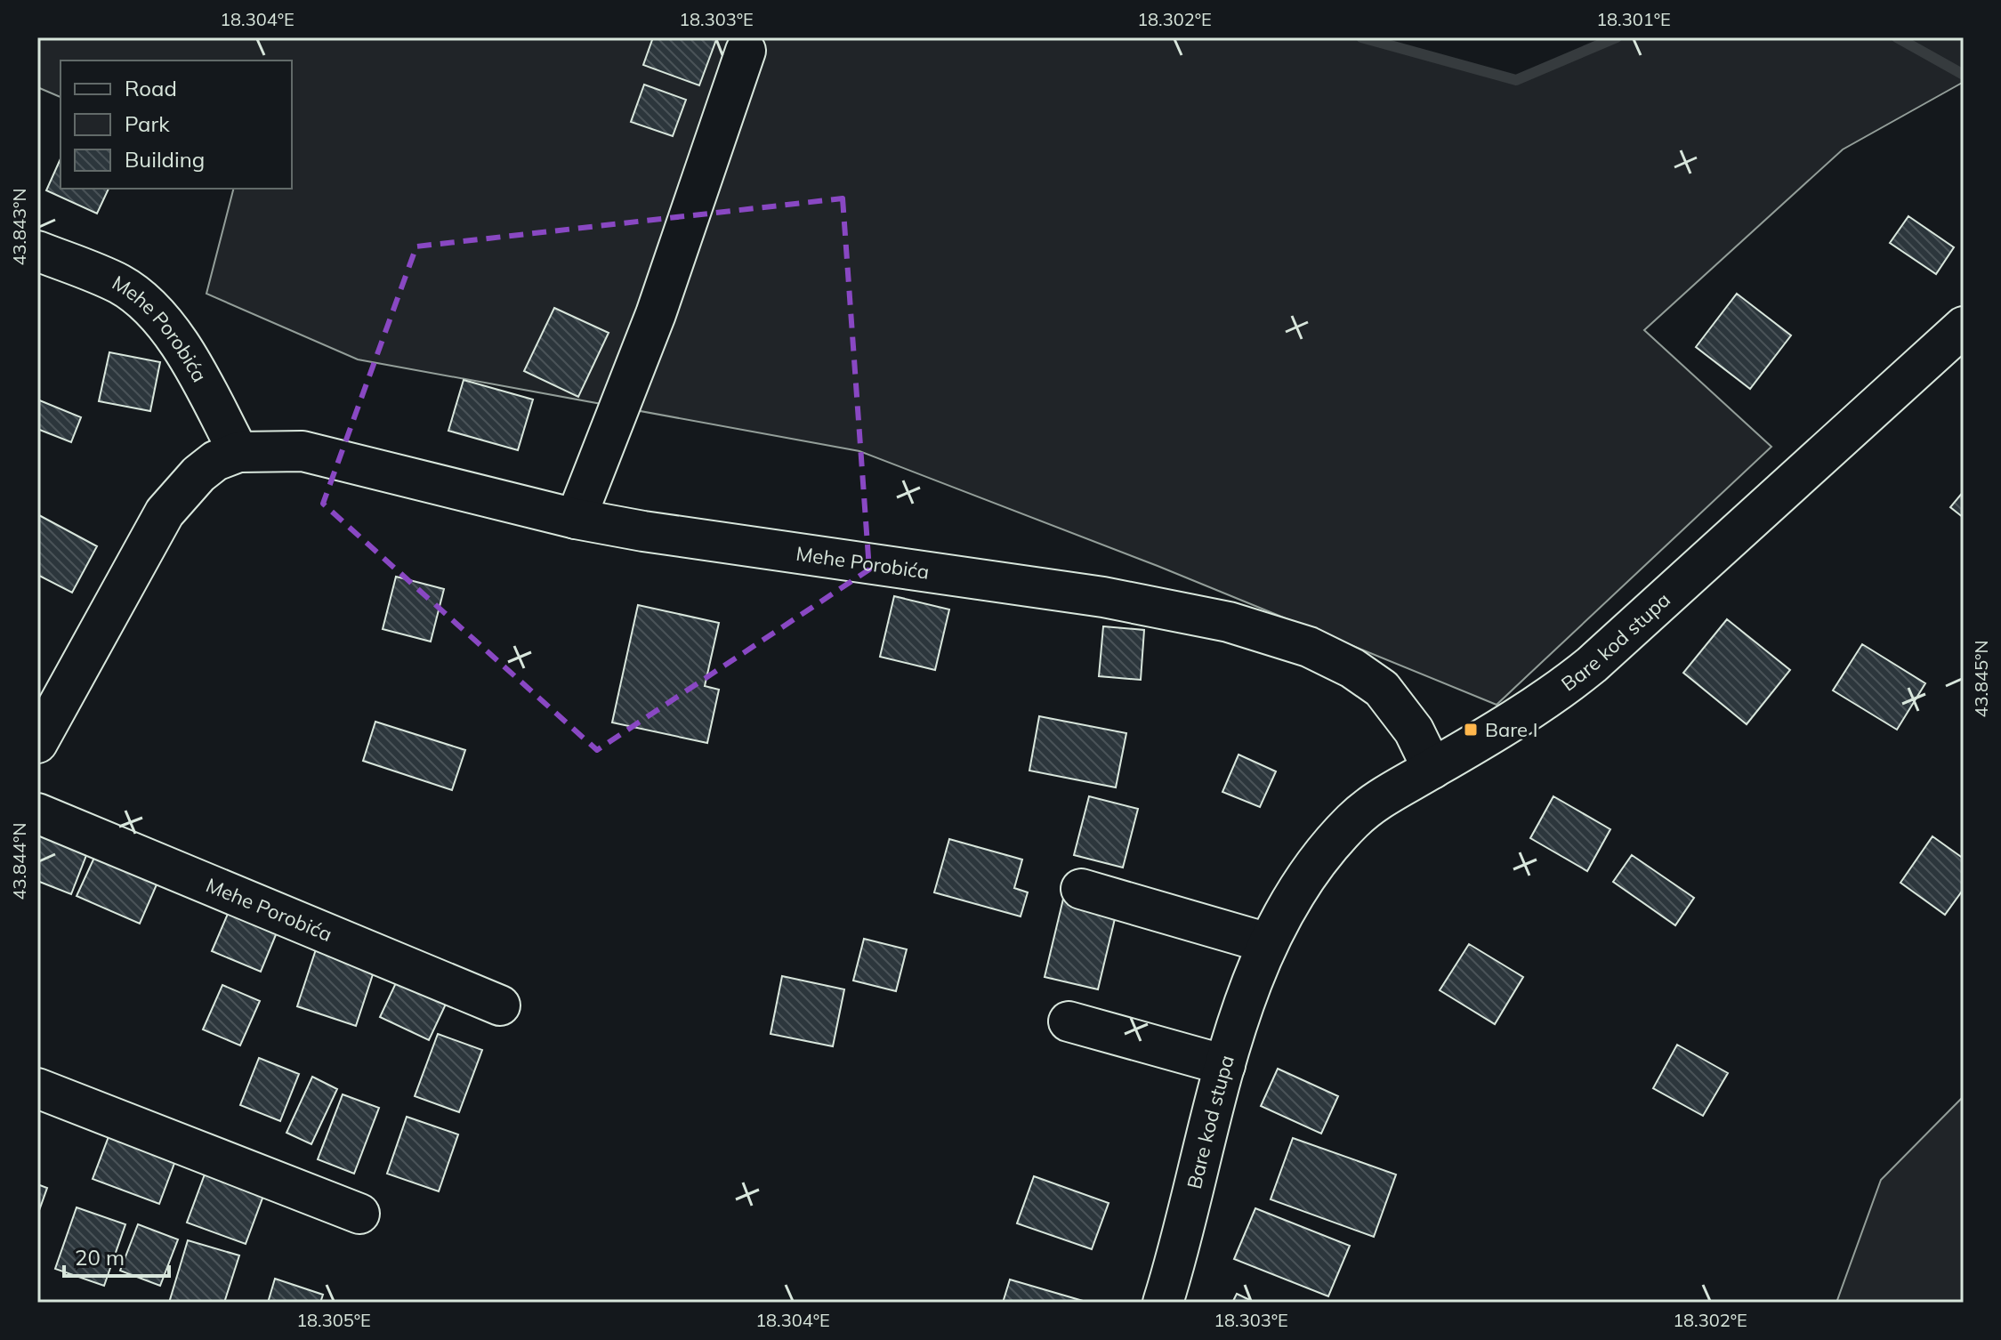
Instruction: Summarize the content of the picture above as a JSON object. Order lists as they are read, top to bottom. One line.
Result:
{"streets":{"street":["Mehe Porobića","Bare kod stupa"]},"crossings":[["Mehe Porobića","Bare kod stupa"]],"places":{"transit":["Bare I"]},"legend":["Road","Park","Building"],"scale_bar":"20 m","coordinates":["18.304°E","18.303°E","18.302°E","18.301°E","43.843°N","43.845°N","43.844°N","18.305°E"]}
